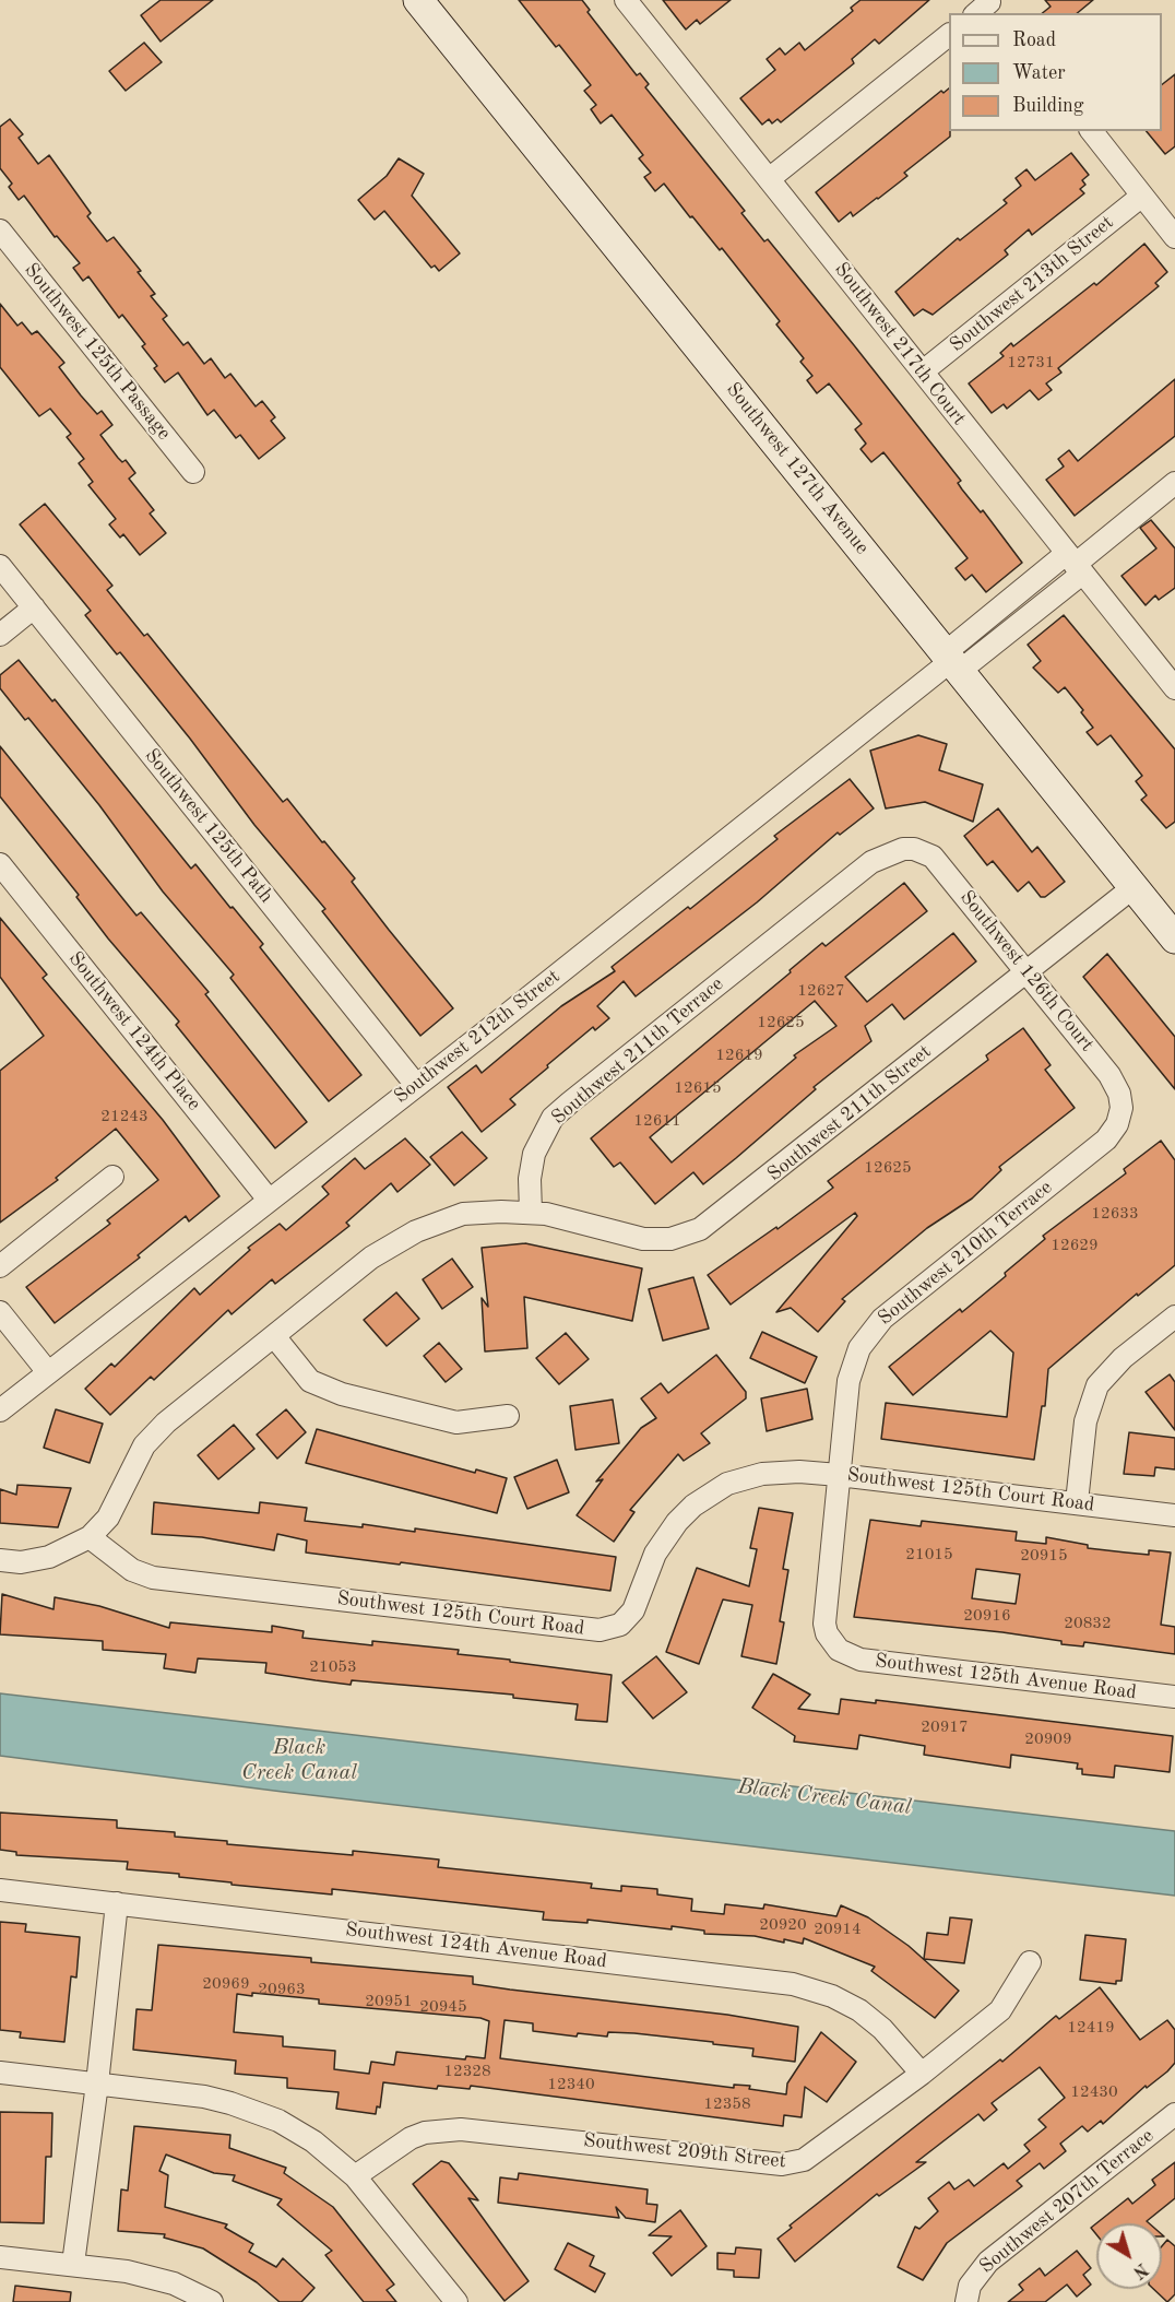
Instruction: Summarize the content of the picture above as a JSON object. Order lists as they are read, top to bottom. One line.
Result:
{"streets":{"street":["Southwest 213th Street","Southwest 217th Court","Southwest 125th Passage","Southwest 127th Avenue","Southwest 125th Path","Southwest 126th Court","Southwest 124th Place","Southwest 212th Street","Southwest 211th Terrace","Southwest 211th Street","Southwest 210th Terrace","Southwest 125th Court Road","Southwest 125th Avenue Road","Southwest 124th Avenue Road","Southwest 209th Street","Southwest 207th Terrace"]},"crossings":[["Southwest 213th Street","Southwest 217th Court"],["Southwest 217th Court","Southwest 212th Street"],["Southwest 127th Avenue","Southwest 212th Street"],["Southwest 127th Avenue","Southwest 211th Street"],["Southwest 125th Path","Southwest 212th Street"],["Southwest 126th Court","Southwest 211th Terrace"],["Southwest 126th Court","Southwest 211th Street"],["Southwest 126th Court","Southwest 210th Terrace"],["Southwest 124th Place","Southwest 212th Street"],["Southwest 211th Terrace","Southwest 211th Street"],["Southwest 210th Terrace","Southwest 125th Court Road"],["Southwest 210th Terrace","Southwest 125th Avenue Road"],["Southwest 124th Avenue Road","Southwest 209th Street"]],"water":["Black Creek Canal"],"house_numbers":["12731","12627","12625","12619","12615","21243","12611","12625","12633","12629","21015","20915","20916","20832","21053","20917","20909","20920","20914","20969","20963","20951","20945","12419","12328","12340","12430","12358"],"legend":["Road","Water","Building"],"north":"bottom right"}
